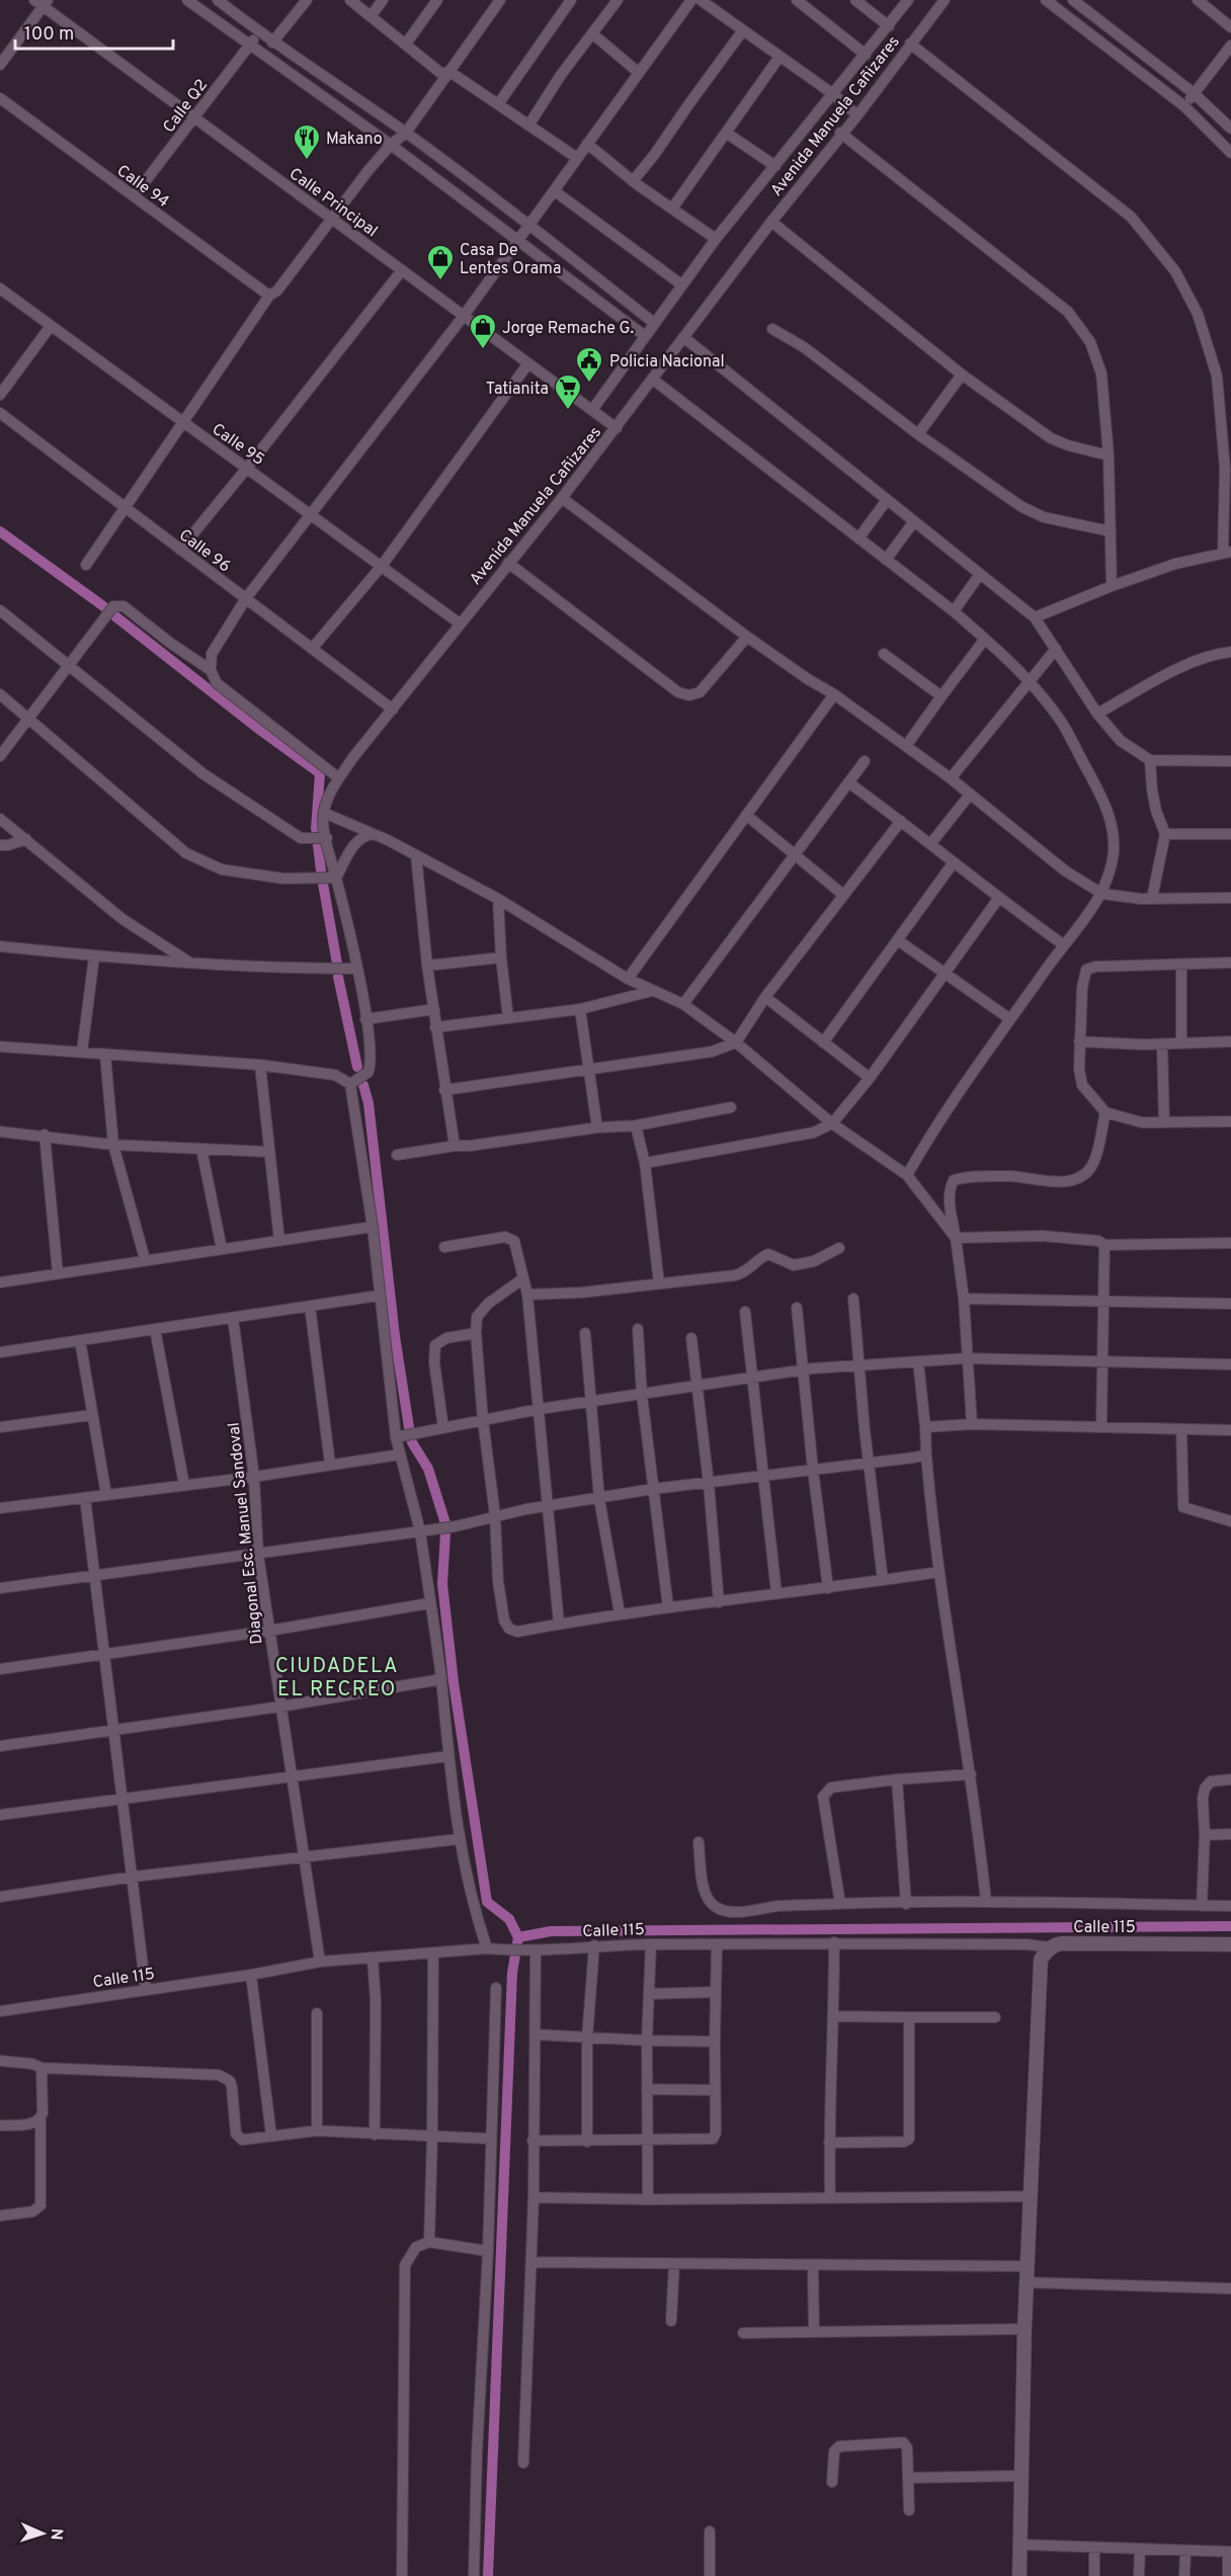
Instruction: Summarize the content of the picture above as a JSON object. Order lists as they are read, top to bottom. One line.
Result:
{"streets":{"street":["Calle Q2","Avenida Manuela Cañizares","Calle 94","Calle Principal","Calle 95","Calle 96","Diagonal Esc. Manuel Sandoval","Calle 115"]},"crossings":[["Calle Q2","Calle 94"],["Calle Q2","Calle Principal"],["Avenida Manuela Cañizares","Calle Principal"],["Avenida Manuela Cañizares","Calle 95"],["Avenida Manuela Cañizares","Calle 96"],["Diagonal Esc. Manuel Sandoval","Calle 115"]],"districts":["CIUDADELA EL RECREO"],"places":{"restaurant":["Makano"],"shop":["Casa De Lentes Orama","Jorge Remache G."],"public building":["Policia Nacional"],"supermarket":["Tatianita"]},"scale_bar":"100 m","north":"right"}
